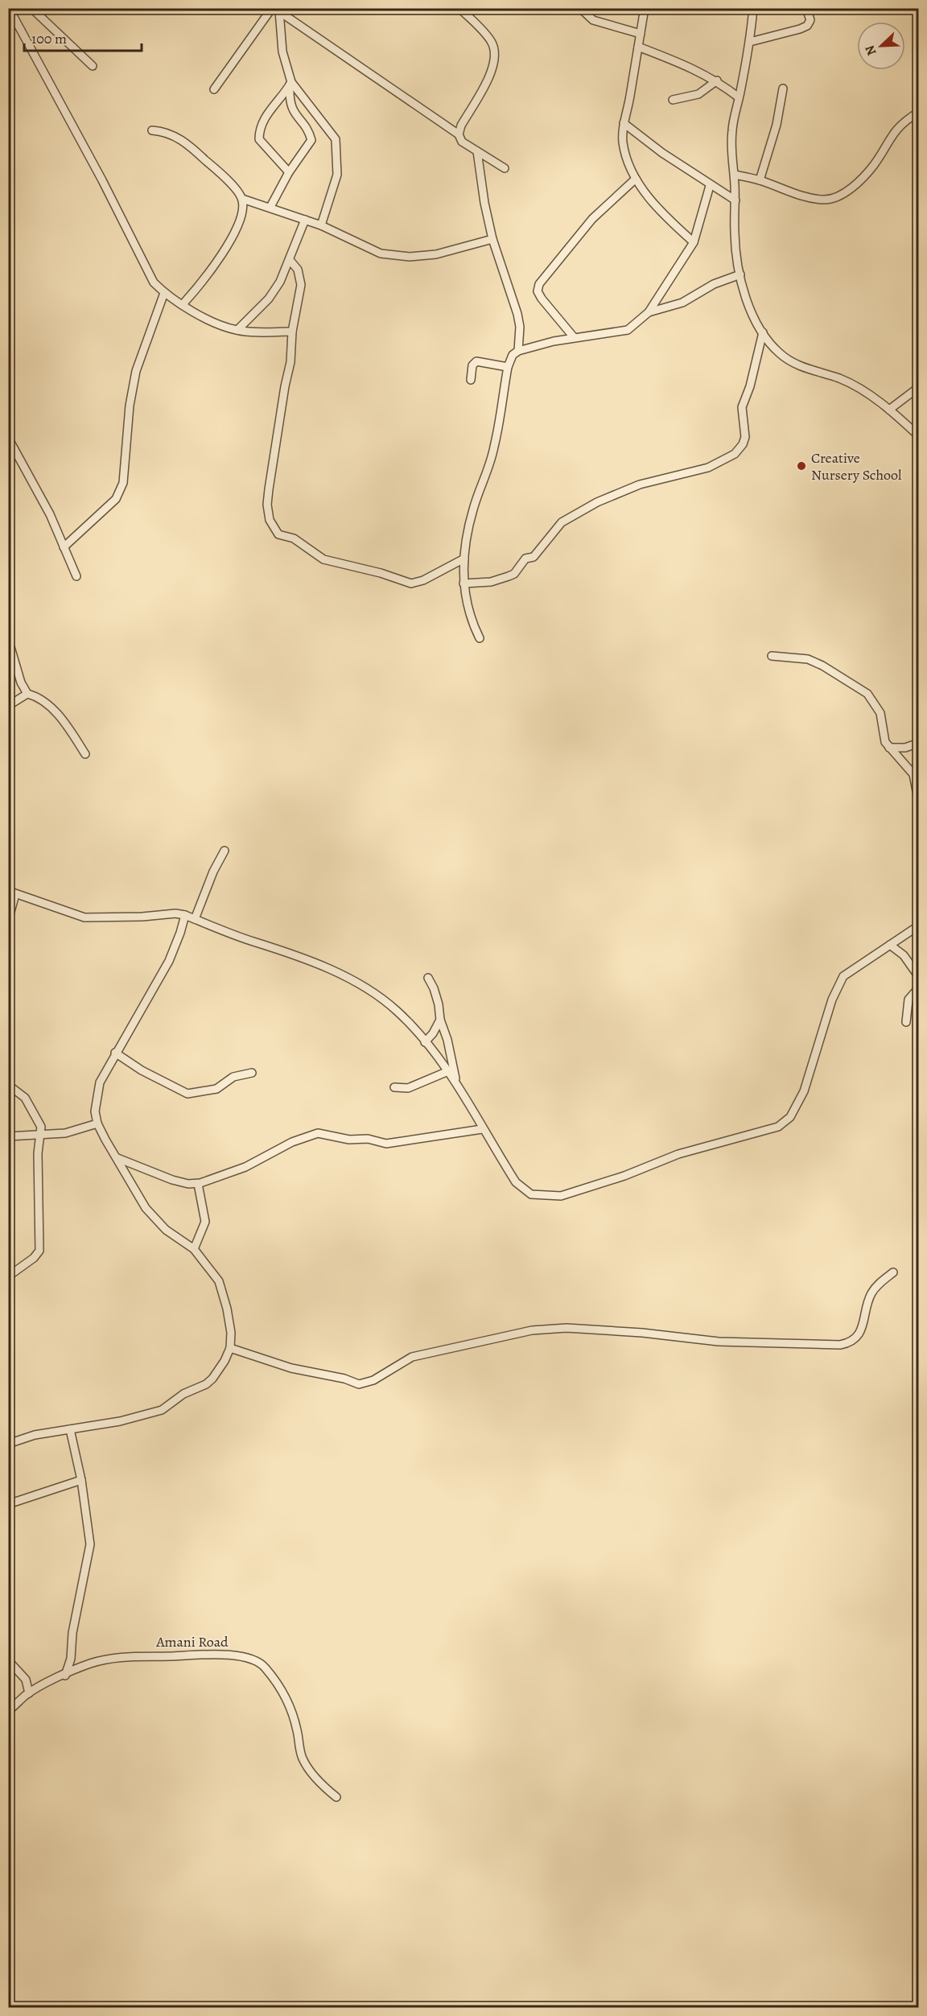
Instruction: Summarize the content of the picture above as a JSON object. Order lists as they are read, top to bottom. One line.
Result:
{"streets":{"street":["Amani Road"]},"places":["Creative Nursery School"],"scale_bar":"100 m","north":"bottom left"}
